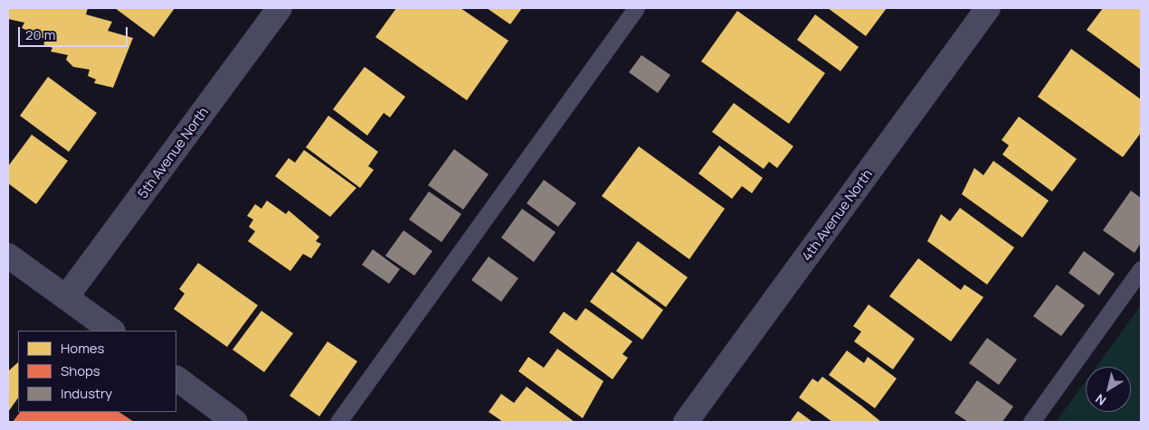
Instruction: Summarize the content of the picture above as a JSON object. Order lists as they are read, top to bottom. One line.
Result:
{"streets":{"street":["5th Avenue North","4th Avenue North"]},"legend":["Homes","Shops","Industry"],"scale_bar":"20 m","north":"bottom left"}
